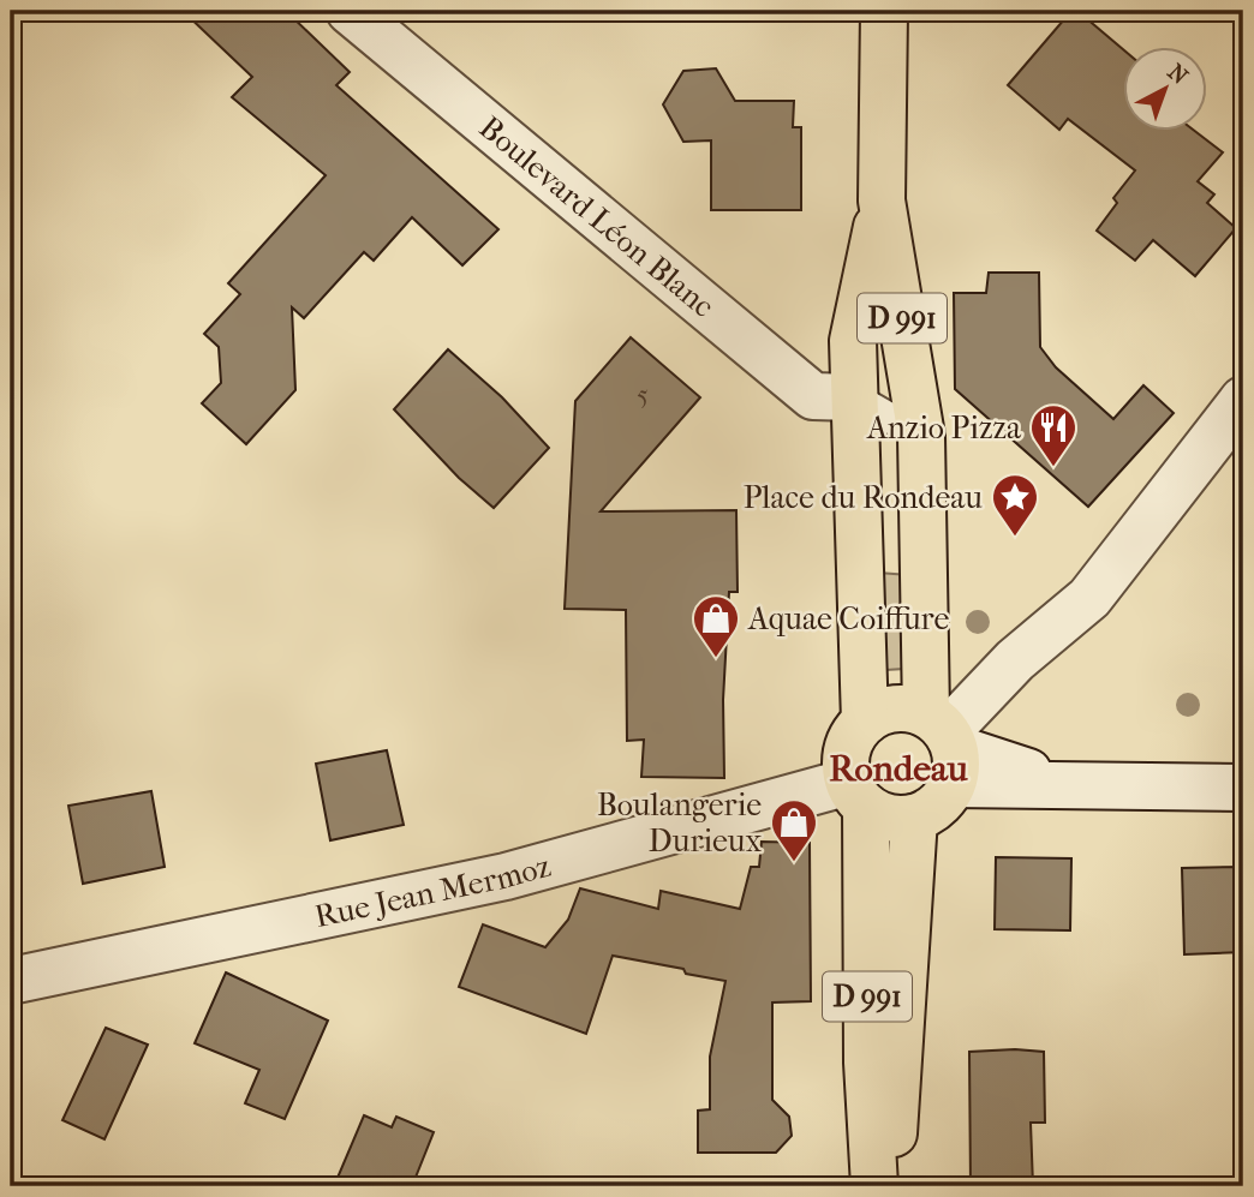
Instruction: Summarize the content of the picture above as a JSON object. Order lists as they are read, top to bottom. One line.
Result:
{"streets":{"main road":["D 991"],"street":["Boulevard Léon Blanc","Rue Jean Mermoz"]},"crossings":[["Boulevard Léon Blanc","D 991"],["D 991","Rue Jean Mermoz"]],"districts":["Rondeau"],"places":{"restaurant":["Anzio Pizza"],"place":["Place du Rondeau"],"shop":["Aquae Coiffure","Boulangerie Durieux"]},"house_numbers":["5"],"north":"top right"}
